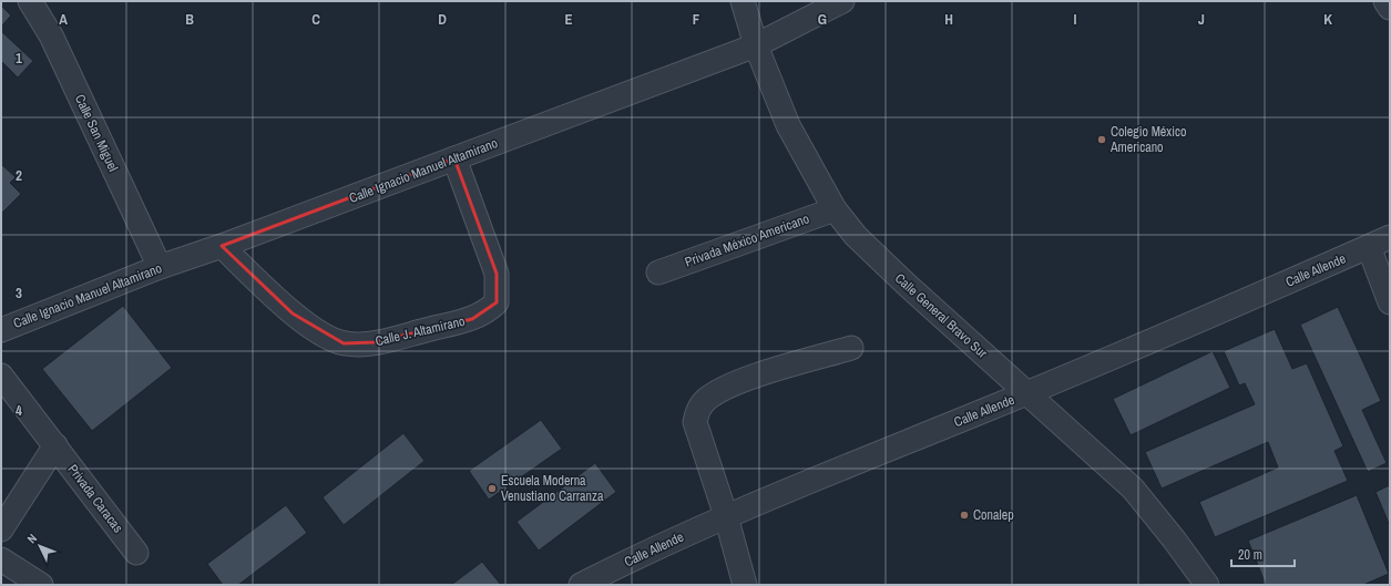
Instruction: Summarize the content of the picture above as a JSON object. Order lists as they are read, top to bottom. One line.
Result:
{"streets":{"street":["Calle San Miguel","Calle Ignacio Manuel Altamirano","Privada México Americano","Calle Allende","Calle General Bravo Sur","Calle J. Altamirano","Privada Caracas"]},"crossings":[["Calle San Miguel","Calle Ignacio Manuel Altamirano"],["Calle Ignacio Manuel Altamirano","Calle General Bravo Sur"],["Calle Ignacio Manuel Altamirano","Calle J. Altamirano"],["Privada México Americano","Calle General Bravo Sur"],["Calle Allende","Calle General Bravo Sur"]],"places":["Colegio México Americano","Escuela Moderna Venustiano Carranza","Conalep"],"scale_bar":"20 m","north":"top left","grid":{"columns":["A","B","C","D","E","F","G","H","I","J","K"],"rows":["1","2","3","4"]}}
